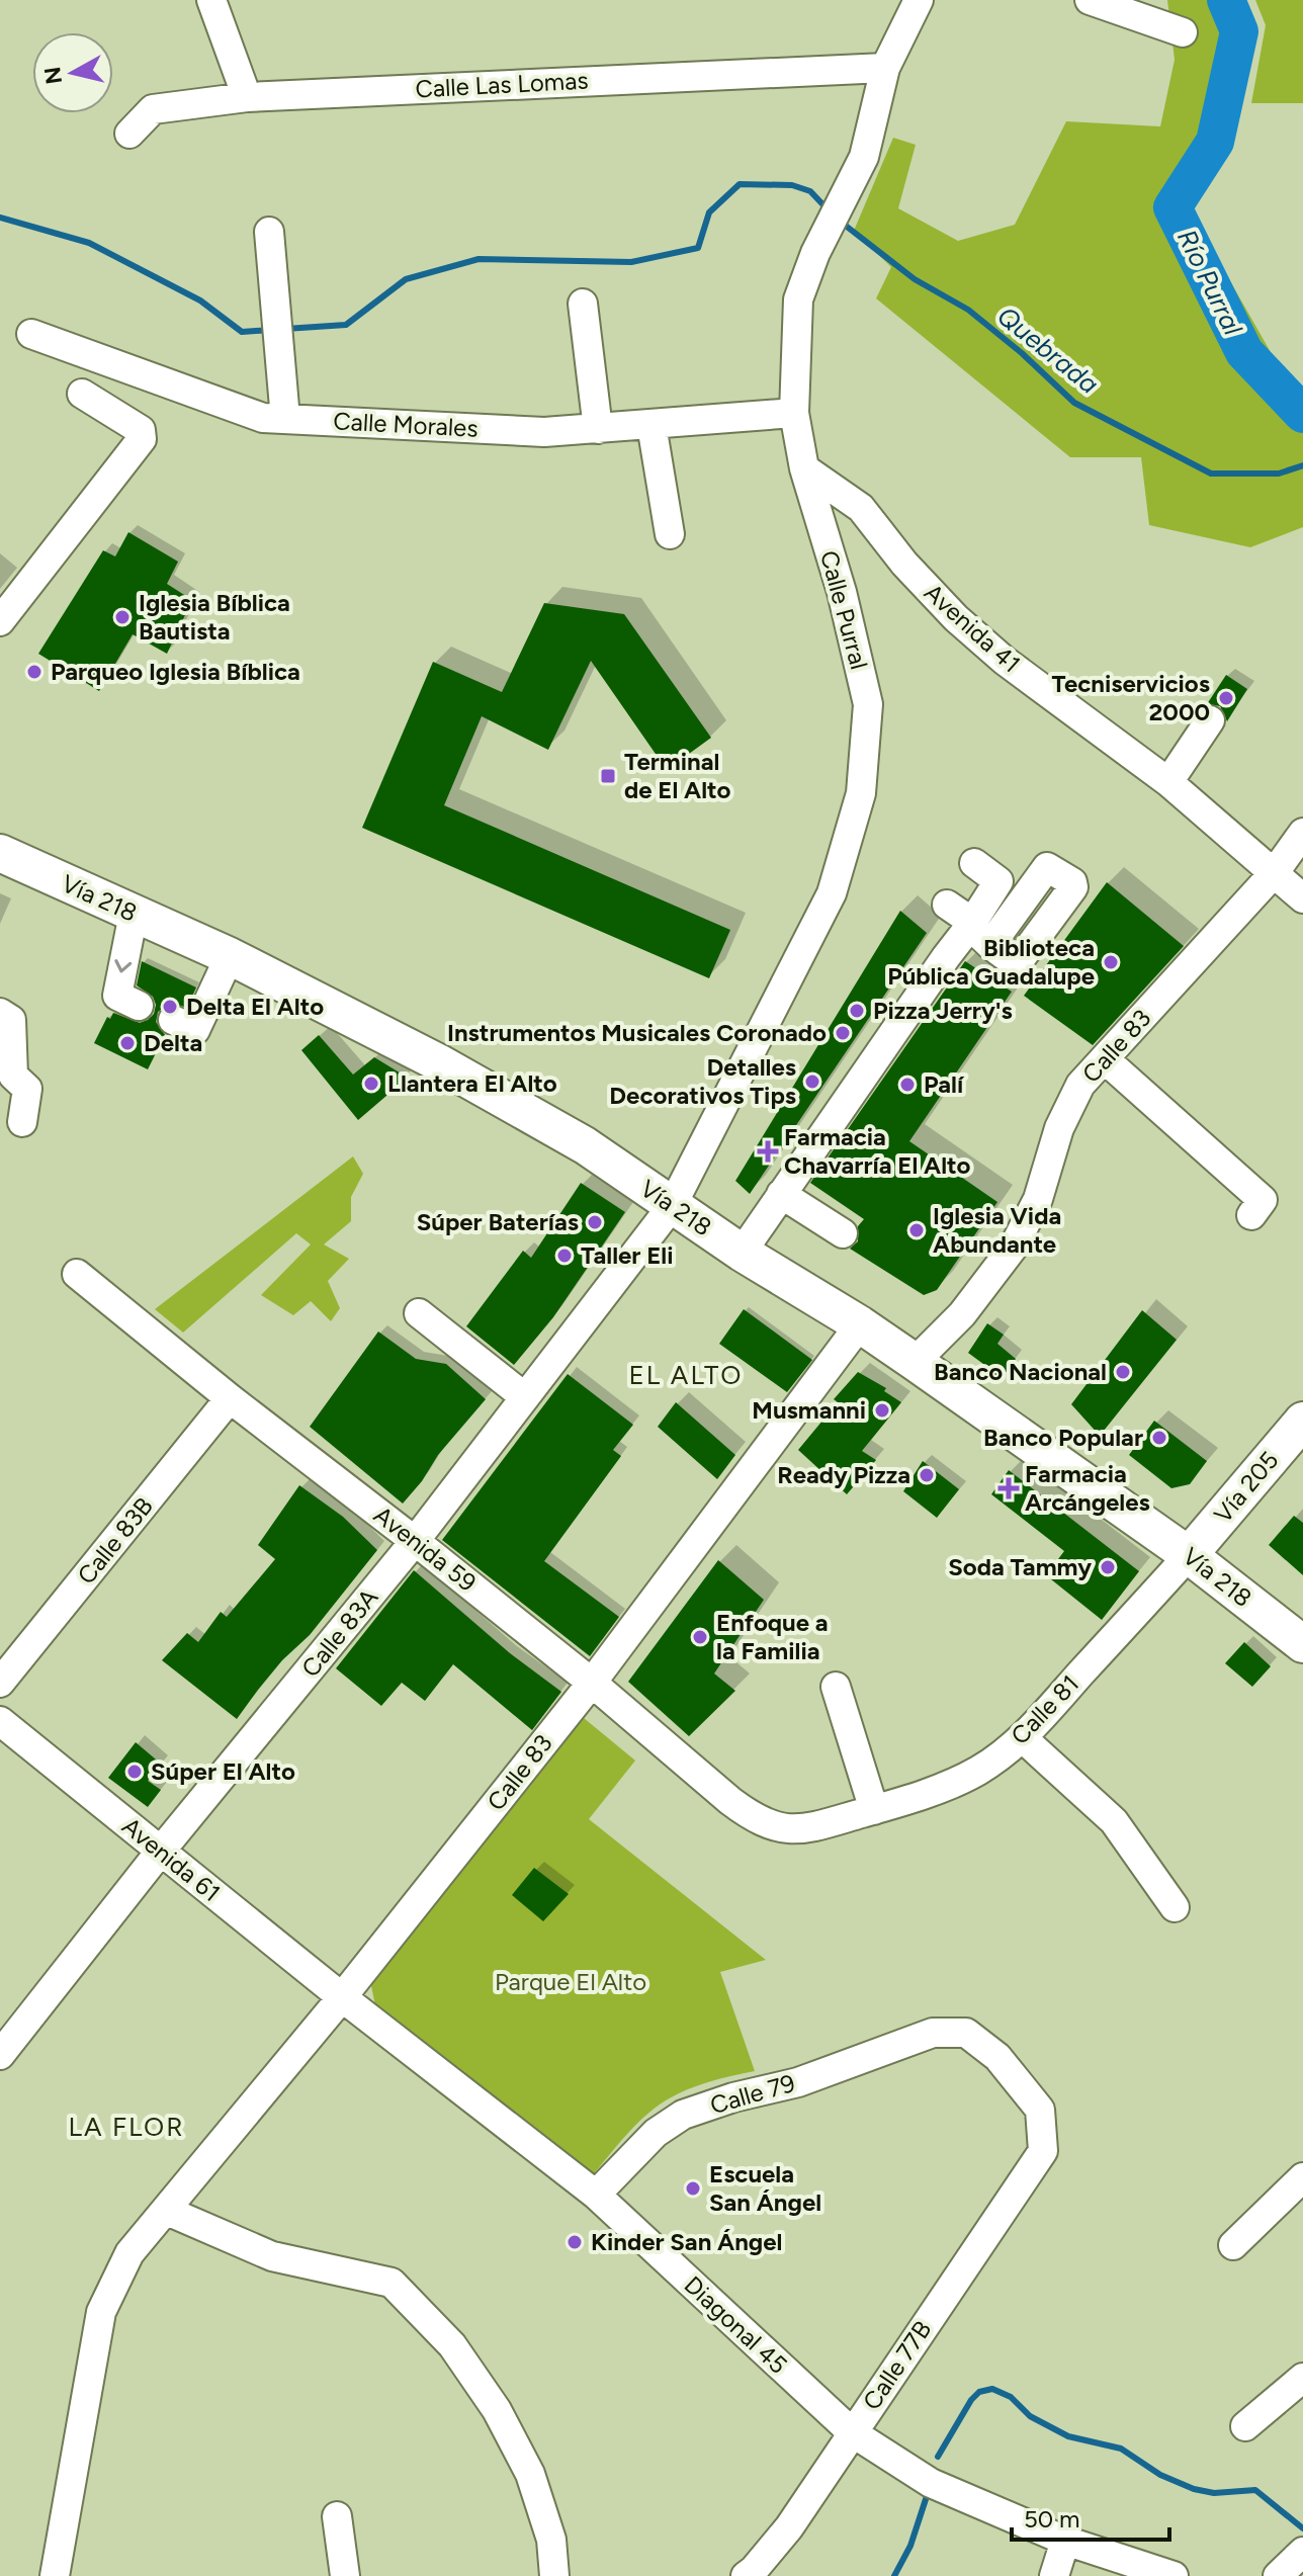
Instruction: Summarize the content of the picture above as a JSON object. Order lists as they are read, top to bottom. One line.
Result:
{"streets":{"main road":["Vía 218","Vía 205"],"street":["Calle Las Lomas","Calle Morales","Calle Purral","Avenida 41","Calle 83","Calle 83B","Avenida 59","Calle 83A","Calle 81","Avenida 61","Calle 79","Diagonal 45","Calle 77B"]},"crossings":[["Calle Las Lomas","Calle Purral"],["Calle Morales","Calle Purral"],["Calle Purral","Avenida 41"],["Calle Purral","Vía 218"],["Calle Purral","Calle 83A"],["Avenida 41","Calle 83"],["Vía 218","Calle 83"],["Vía 218","Vía 205"],["Vía 218","Calle 83A"],["Vía 218","Calle 81"],["Calle 83","Avenida 59"],["Calle 83","Avenida 61"],["Calle 83","Diagonal 45"],["Vía 205","Calle 81"],["Calle 83B","Avenida 59"],["Avenida 59","Calle 83A"],["Avenida 59","Calle 81"],["Calle 83A","Avenida 61"],["Avenida 61","Diagonal 45"],["Calle 79","Diagonal 45"],["Calle 79","Calle 77B"],["Diagonal 45","Calle 77B"]],"districts":["EL ALTO","LA FLOR"],"water":["Río Purral","Quebrada"],"parks":["Parque El Alto"],"places":{"other":["Iglesia Bíblica Bautista","Parqueo Iglesia Bíblica","Tecniservicios 2000","Biblioteca Pública Guadalupe","Delta El Alto","Pizza Jerry's","Instrumentos Musicales Coronado","Delta","Detalles Decorativos Tips","Llantera El Alto","Palí","Súper Baterías","Iglesia Vida Abundante","Taller Eli","Banco Nacional","Musmanni","Banco Popular","Ready Pizza","Soda Tammy","Enfoque a la Familia","Súper El Alto","Escuela San Ángel","Kinder San Ángel"],"transit":["Terminal de El Alto"],"health":["Farmacia Chavarría El Alto","Farmacia Arcángeles"]},"scale_bar":"50 m","north":"left"}
